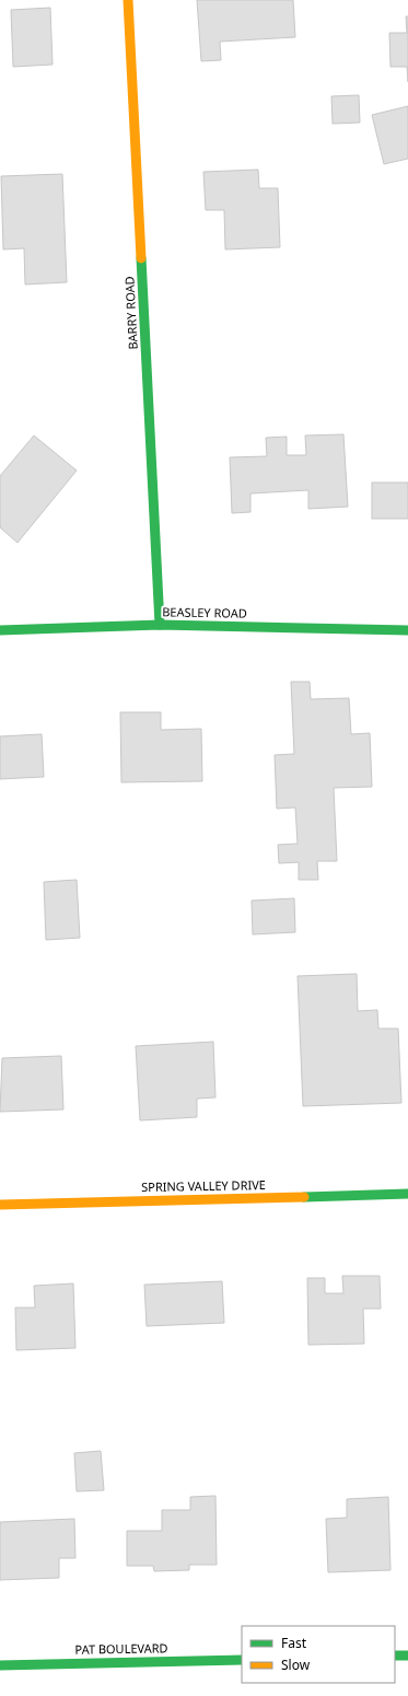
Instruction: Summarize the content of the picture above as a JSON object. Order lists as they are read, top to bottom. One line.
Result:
{"streets":{"street":["BARRY ROAD","BEASLEY ROAD","SPRING VALLEY DRIVE","PAT BOULEVARD"]},"crossings":[["BARRY ROAD","BEASLEY ROAD"]],"legend":["Fast","Slow"]}
